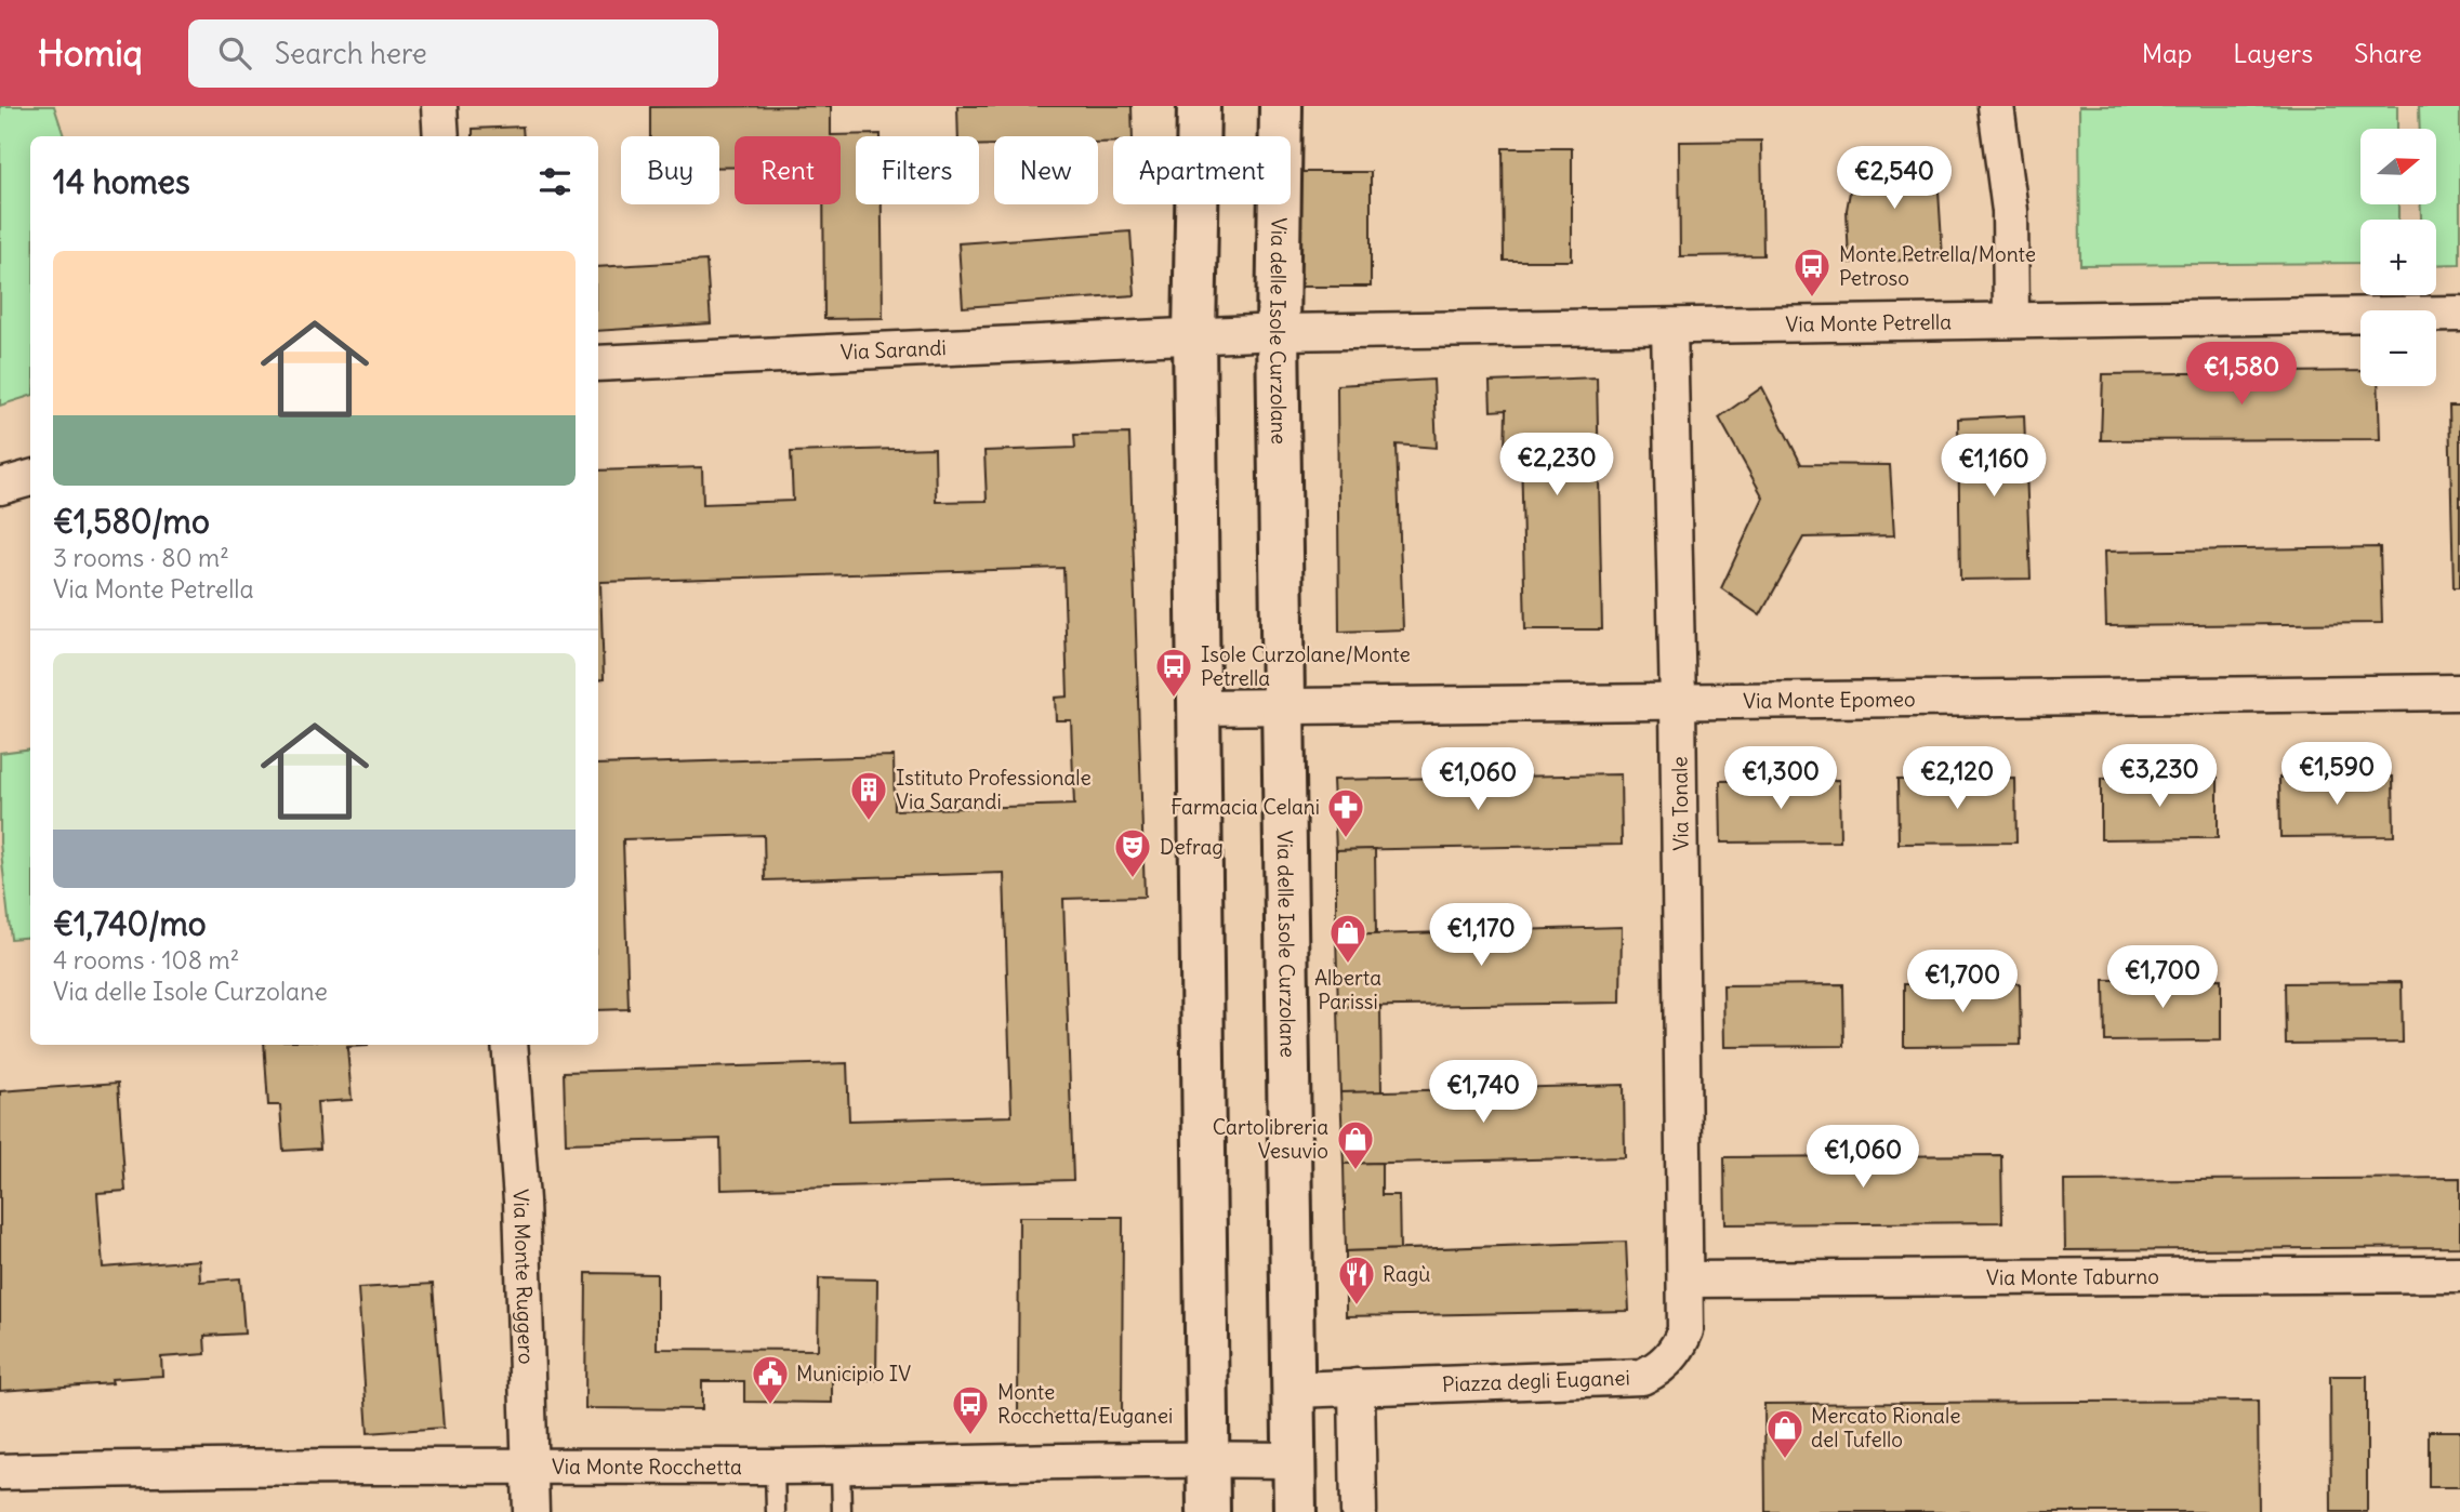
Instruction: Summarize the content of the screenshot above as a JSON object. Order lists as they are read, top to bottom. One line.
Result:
{"streets":{"street":["Via Monte Petrella","Via delle Isole Curzolane","Via Sarandi","Via Monte Epomeo","Via Tonale","Via Monte Ruggero","Via Monte Taburno","Piazza degli Euganei","Via Monte Rocchetta"]},"crossings":[["Via Monte Petrella","Via delle Isole Curzolane"],["Via Monte Petrella","Via Sarandi"],["Via Monte Petrella","Via Tonale"],["Via delle Isole Curzolane","Via Sarandi"],["Via delle Isole Curzolane","Via Monte Epomeo"],["Via delle Isole Curzolane","Piazza degli Euganei"],["Via delle Isole Curzolane","Via Monte Rocchetta"],["Via Monte Epomeo","Via Tonale"],["Via Tonale","Via Monte Taburno"],["Via Tonale","Piazza degli Euganei"],["Via Monte Ruggero","Via Monte Rocchetta"],["Via Monte Taburno","Piazza degli Euganei"]],"places":{"bus stop":["Monte Petrella/Monte Petroso","Isole Curzolane/Monte Petrella","Monte Rocchetta/Euganei"],"building":["Istituto Professionale Via Sarandi"],"pharmacy":["Farmacia Celani"],"theatre":["Defrag"],"shop":["Alberta Parissi","Cartolibreria Vesuvio","Mercato Rionale del Tufello"],"restaurant":["Ragù"],"public building":["Municipio IV"]},"north":"right","page":{"header":"Homiq","search":"Search here","nav":["Map","Layers","Share"],"map_buttons":["+","−"],"chip":["Buy","Rent","Filters","New","Apartment"],"heading":"14 homes","price":["€2,540","€1,580","€2,230","€1,160","€1,590","€3,230","€1,300","€2,120","€1,060","€1,170","€1,700","€1,700","€1,740","€1,060"],"list":[{"name":"€1,580/mo","note":"3 rooms · 80 m² · Via Monte Petrella"},{"name":"€1,740/mo","note":"4 rooms · 108 m² · Via delle Isole Curzolane"}]}}
